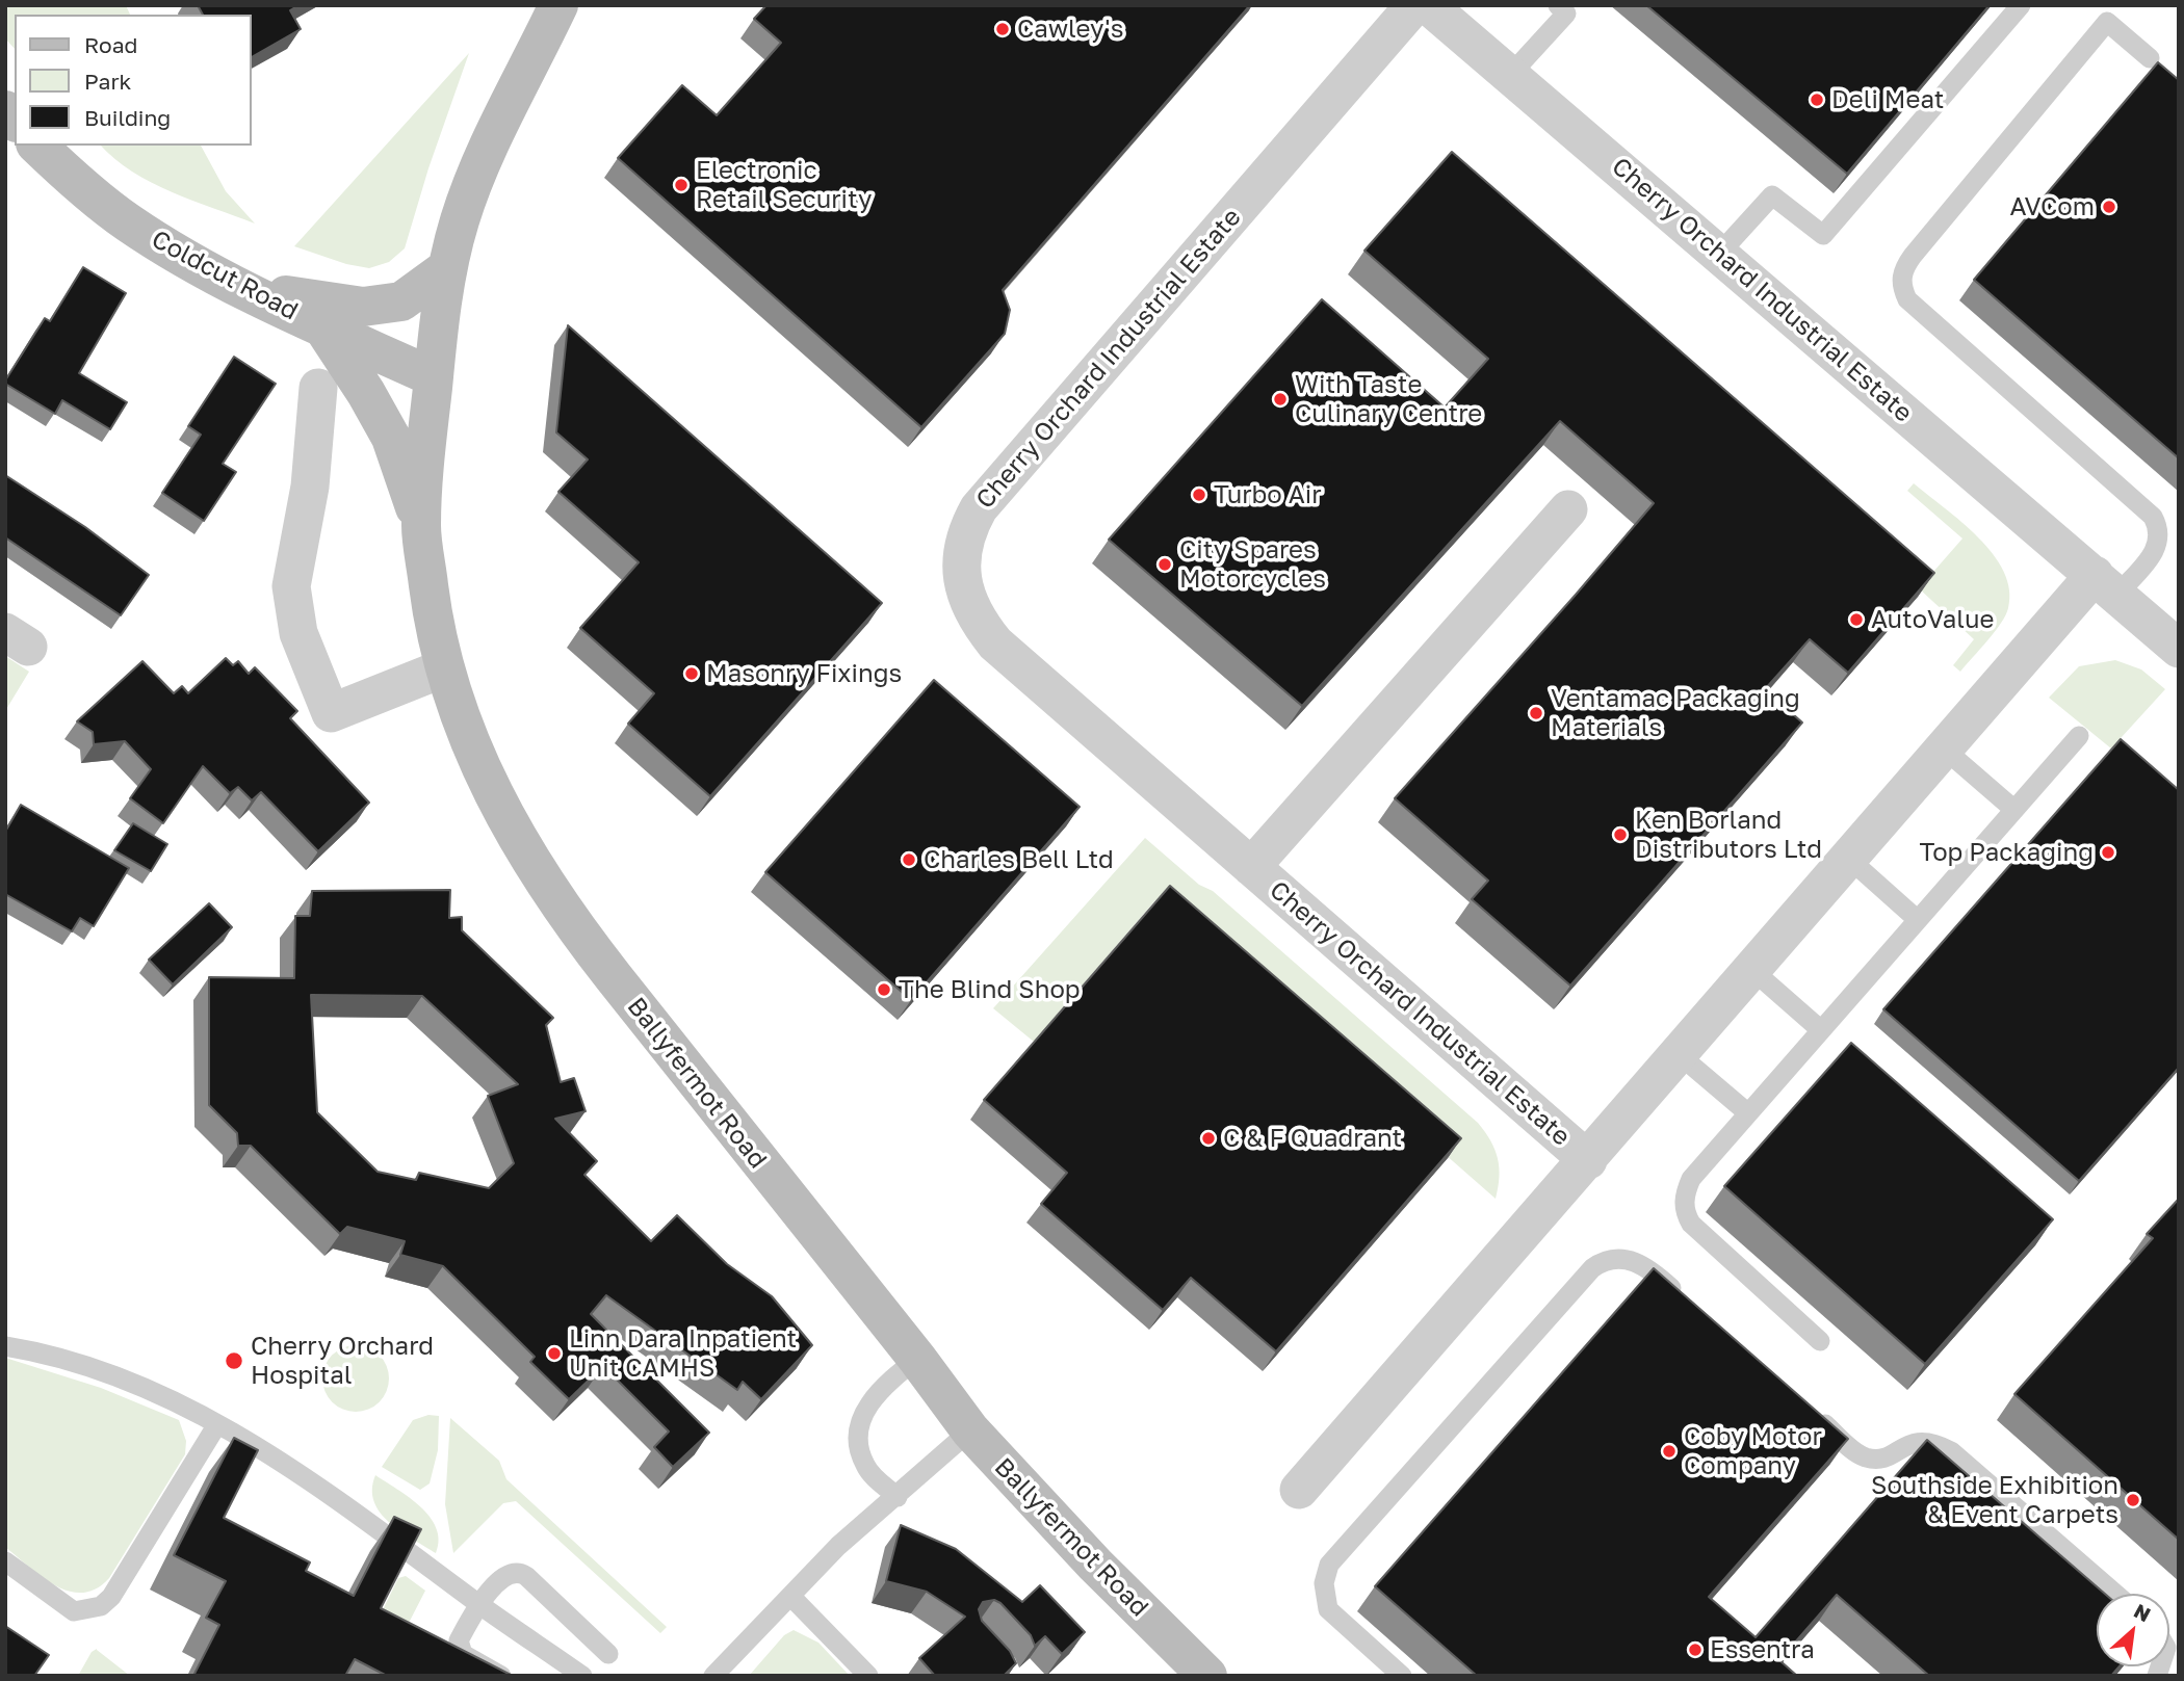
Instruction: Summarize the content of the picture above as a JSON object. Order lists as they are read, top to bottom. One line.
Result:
{"streets":{"main road":["Coldcut Road","Ballyfermot Road"],"street":["Cherry Orchard Industrial Estate"]},"crossings":[["Coldcut Road","Ballyfermot Road"]],"places":["Cawley's","Deli Meat","Electronic Retail Security","AVCom","With Taste Culinary Centre","Turbo Air","City Spares Motorcycles","AutoValue","Masonry Fixings","Ventamac Packaging Materials","Ken Borland Distributors Ltd","Top Packaging","Charles Bell Ltd","The Blind Shop","C & F Quadrant","Linn Dara Inpatient Unit CAMHS","Cherry Orchard Hospital","Coby Motor Company","Southside Exhibition & Event Carpets","Essentra"],"legend":["Road","Park","Building"],"north":"top right"}
